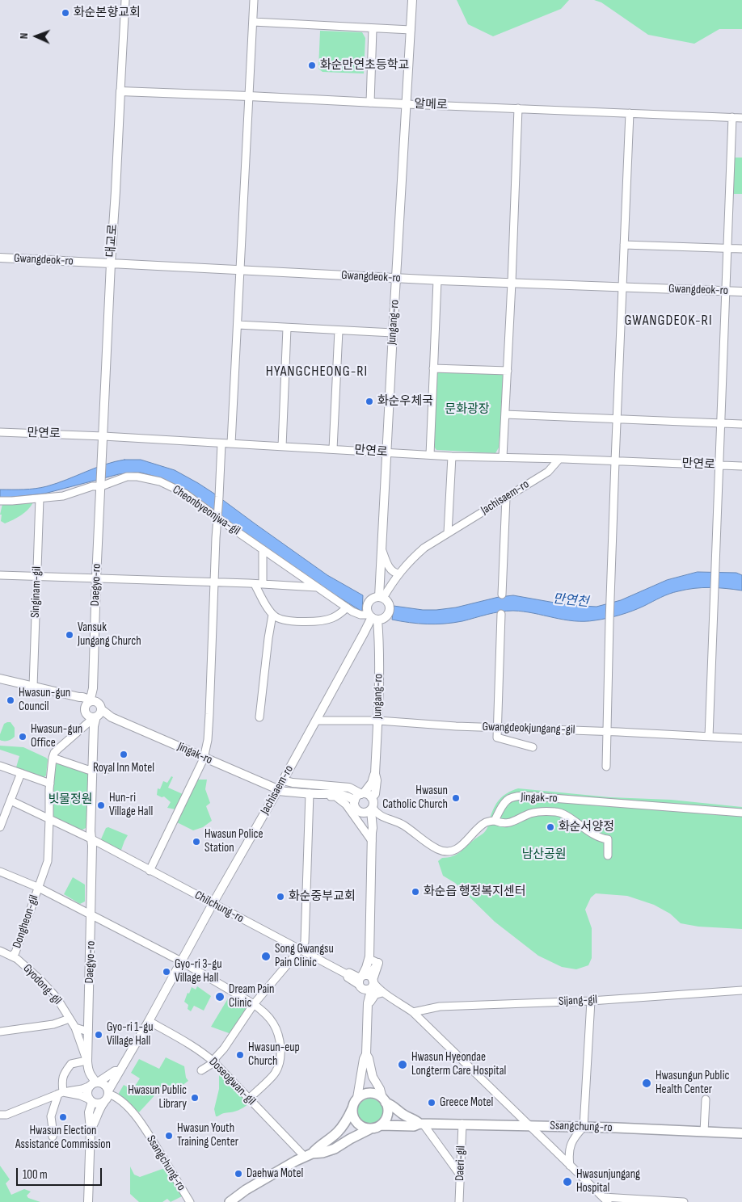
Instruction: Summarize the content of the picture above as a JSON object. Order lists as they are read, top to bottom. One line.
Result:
{"streets":{"main road":["Ssangchung-ro"],"street":["알메로","대교로","Gwangdeok-ro","Jungang-ro","만연로","Jachisaem-ro","Cheonbyeonjwa-gil","Daegyo-ro","Singinam-gil","Gwangdeokjungang-gil","Jingak-ro","Chilchung-ro","Dongheon-gil","Gyodong-gil","Sijang-gil","Doseogwan-gil","Daeri-gil"]},"crossings":[["알메로","대교로"],["알메로","Jungang-ro"],["대교로","Gwangdeok-ro"],["대교로","만연로"],["대교로","Cheonbyeonjwa-gil"],["대교로","Daegyo-ro"],["Gwangdeok-ro","Jungang-ro"],["Jungang-ro","만연로"],["Jungang-ro","Jachisaem-ro"],["Jungang-ro","Cheonbyeonjwa-gil"],["Jungang-ro","Gwangdeokjungang-gil"],["Jungang-ro","Jingak-ro"],["만연로","Jachisaem-ro"],["Jachisaem-ro","Cheonbyeonjwa-gil"],["Jachisaem-ro","Gwangdeokjungang-gil"],["Jachisaem-ro","Jingak-ro"],["Jachisaem-ro","Chilchung-ro"],["Jachisaem-ro","Doseogwan-gil"],["Jachisaem-ro","Ssangchung-ro"],["Cheonbyeonjwa-gil","Daegyo-ro"],["Cheonbyeonjwa-gil","Singinam-gil"],["Daegyo-ro","Jingak-ro"],["Daegyo-ro","Chilchung-ro"],["Daegyo-ro","Gyodong-gil"],["Dongheon-gil","Gyodong-gil"],["Ssangchung-ro","Daeri-gil"]],"districts":["GWANGDEOK-RI","HYANGCHEONG-RI"],"water":["만연천"],"parks":["문화광장","빗물정원","남산공원"],"places":["화순본향교회","화순만연초등학교","화순우체국","Vansuk Jungang Church","Hwasun-gun Council","Hwasun-gun Office","Royal Inn Motel","Hwasun Catholic Church","Hun-ri Village Hall","화순서양정","Hwasun Police Station","화순읍 행정복지센터","화순중부교회","Song Gwangsu Pain Clinic","Gyo-ri 3-gu Village Hall","Dream Pain Clinic","Gyo-ri 1-gu Village Hall","Hwasun-eup Church","Hwasun Hyeondae Longterm Care Hospital","Hwasungun Public Health Center","Hwasun Public Library","Greece Motel","Hwasun Election Assistance Commission","Hwasun Youth Training Center","Daehwa Motel","Hwasunjungang Hospital"],"scale_bar":"100 m","north":"left"}
